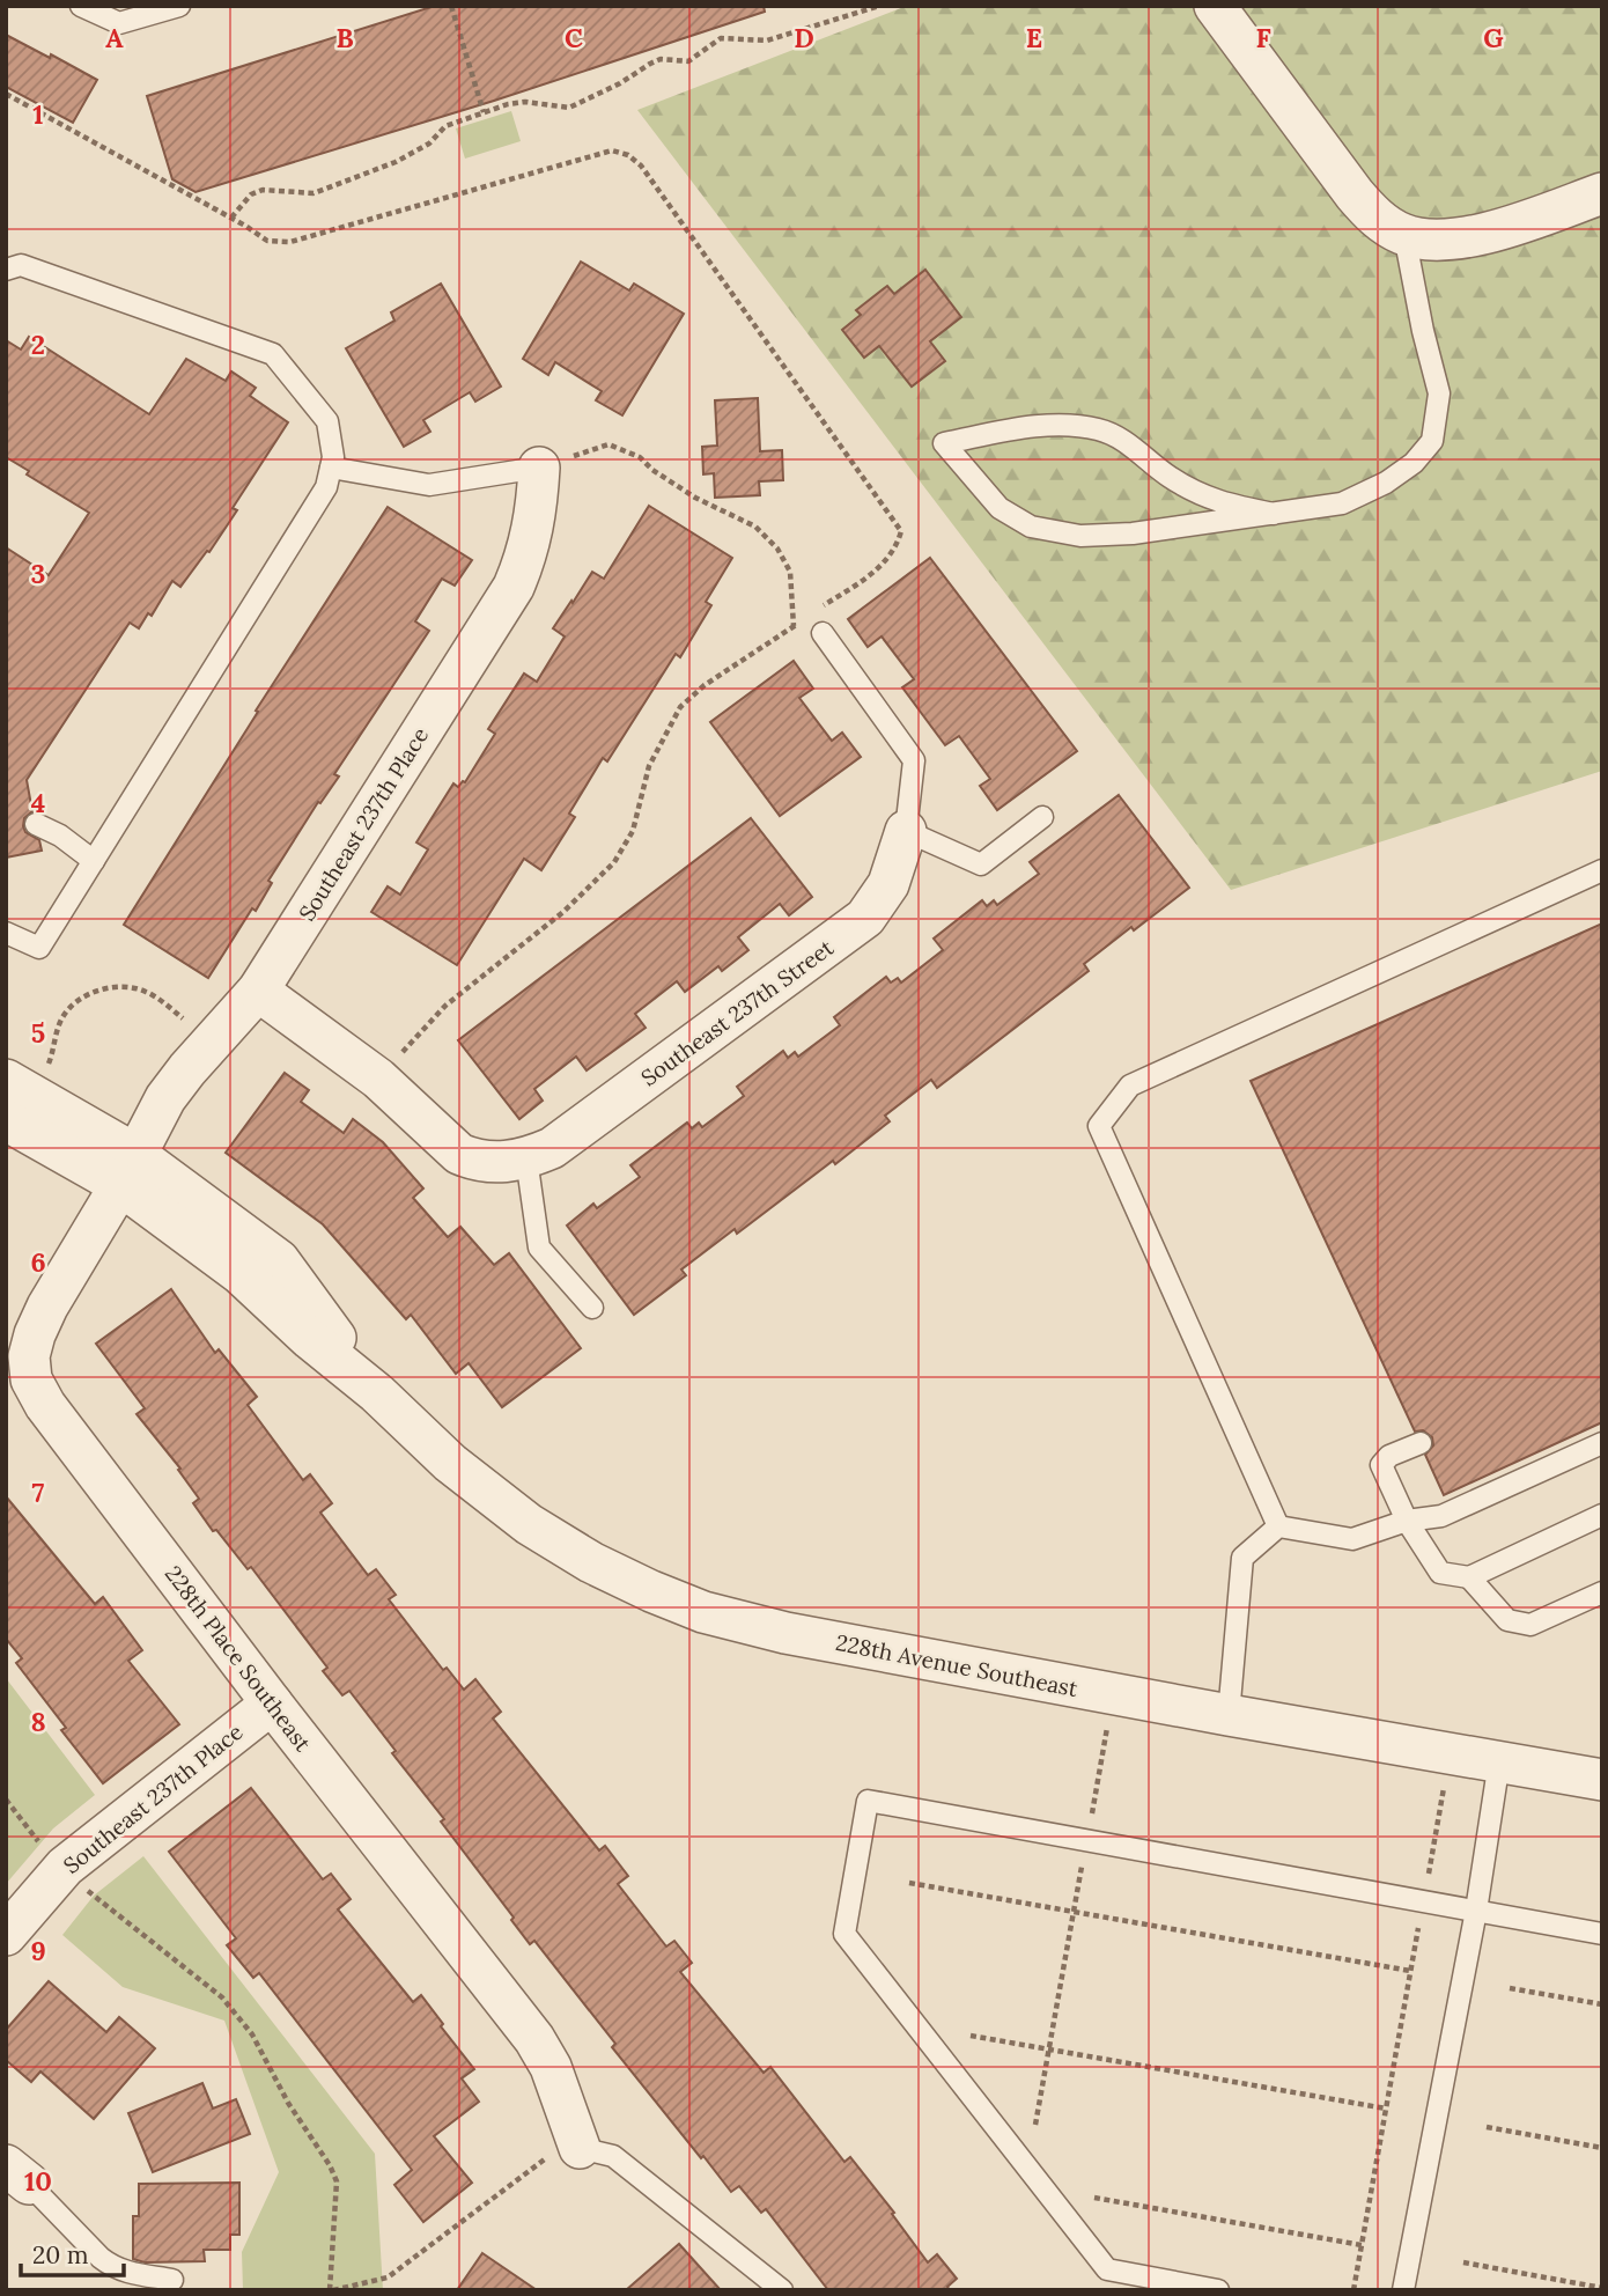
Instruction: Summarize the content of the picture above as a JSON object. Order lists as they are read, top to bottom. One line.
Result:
{"streets":{"street":["Southeast 237th Place","Southeast 237th Street","228th Place Southeast","228th Avenue Southeast"]},"crossings":[["Southeast 237th Place","228th Place Southeast"],["Southeast 237th Place","228th Avenue Southeast"],["228th Place Southeast","228th Avenue Southeast"]],"scale_bar":"20 m","grid":{"columns":["A","B","C","D","E","F","G"],"rows":["1","2","3","4","5","6","7","8","9","10"]}}
